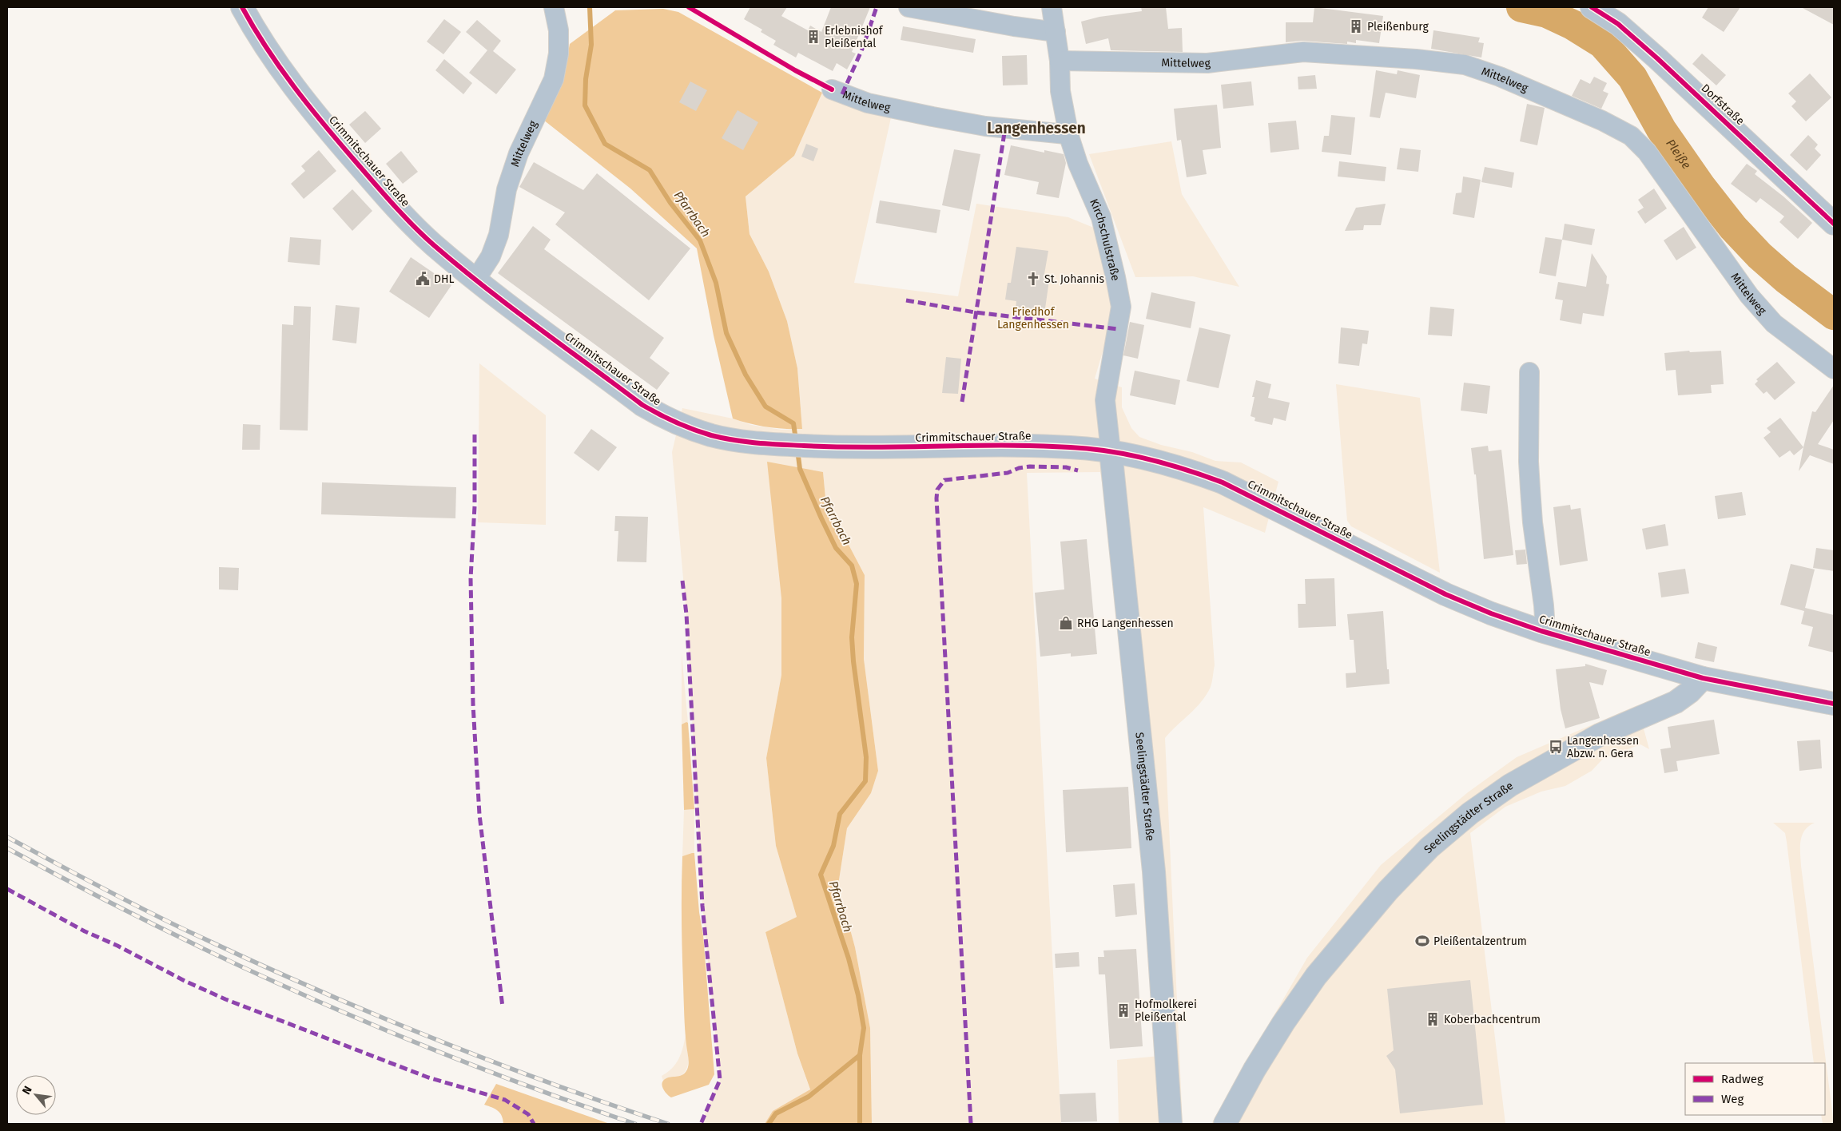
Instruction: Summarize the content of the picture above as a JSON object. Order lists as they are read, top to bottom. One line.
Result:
{"streets":{"street":["Mittelweg","Dorfstraße","Crimmitschauer Straße","Kirchschulstraße","Seelingstädter Straße"]},"crossings":[["Mittelweg","Crimmitschauer Straße"],["Mittelweg","Kirchschulstraße"],["Crimmitschauer Straße","Kirchschulstraße"],["Crimmitschauer Straße","Seelingstädter Straße"],["Kirchschulstraße","Seelingstädter Straße"]],"districts":["Langenhessen"],"water":["Pleiße","Pfarrbach"],"parks":["Friedhof Langenhessen"],"places":{"building":["Pleißenburg","Erlebnishof Pleißental","Hofmolkerei Pleißental","Koberbachcentrum"],"public building":["DHL"],"church":["St. Johannis"],"shop":["RHG Langenhessen"],"bus stop":["Langenhessen Abzw. n. Gera"],"sports":["Pleißentalzentrum"]},"legend":["Radweg","Weg"],"north":"top left"}
